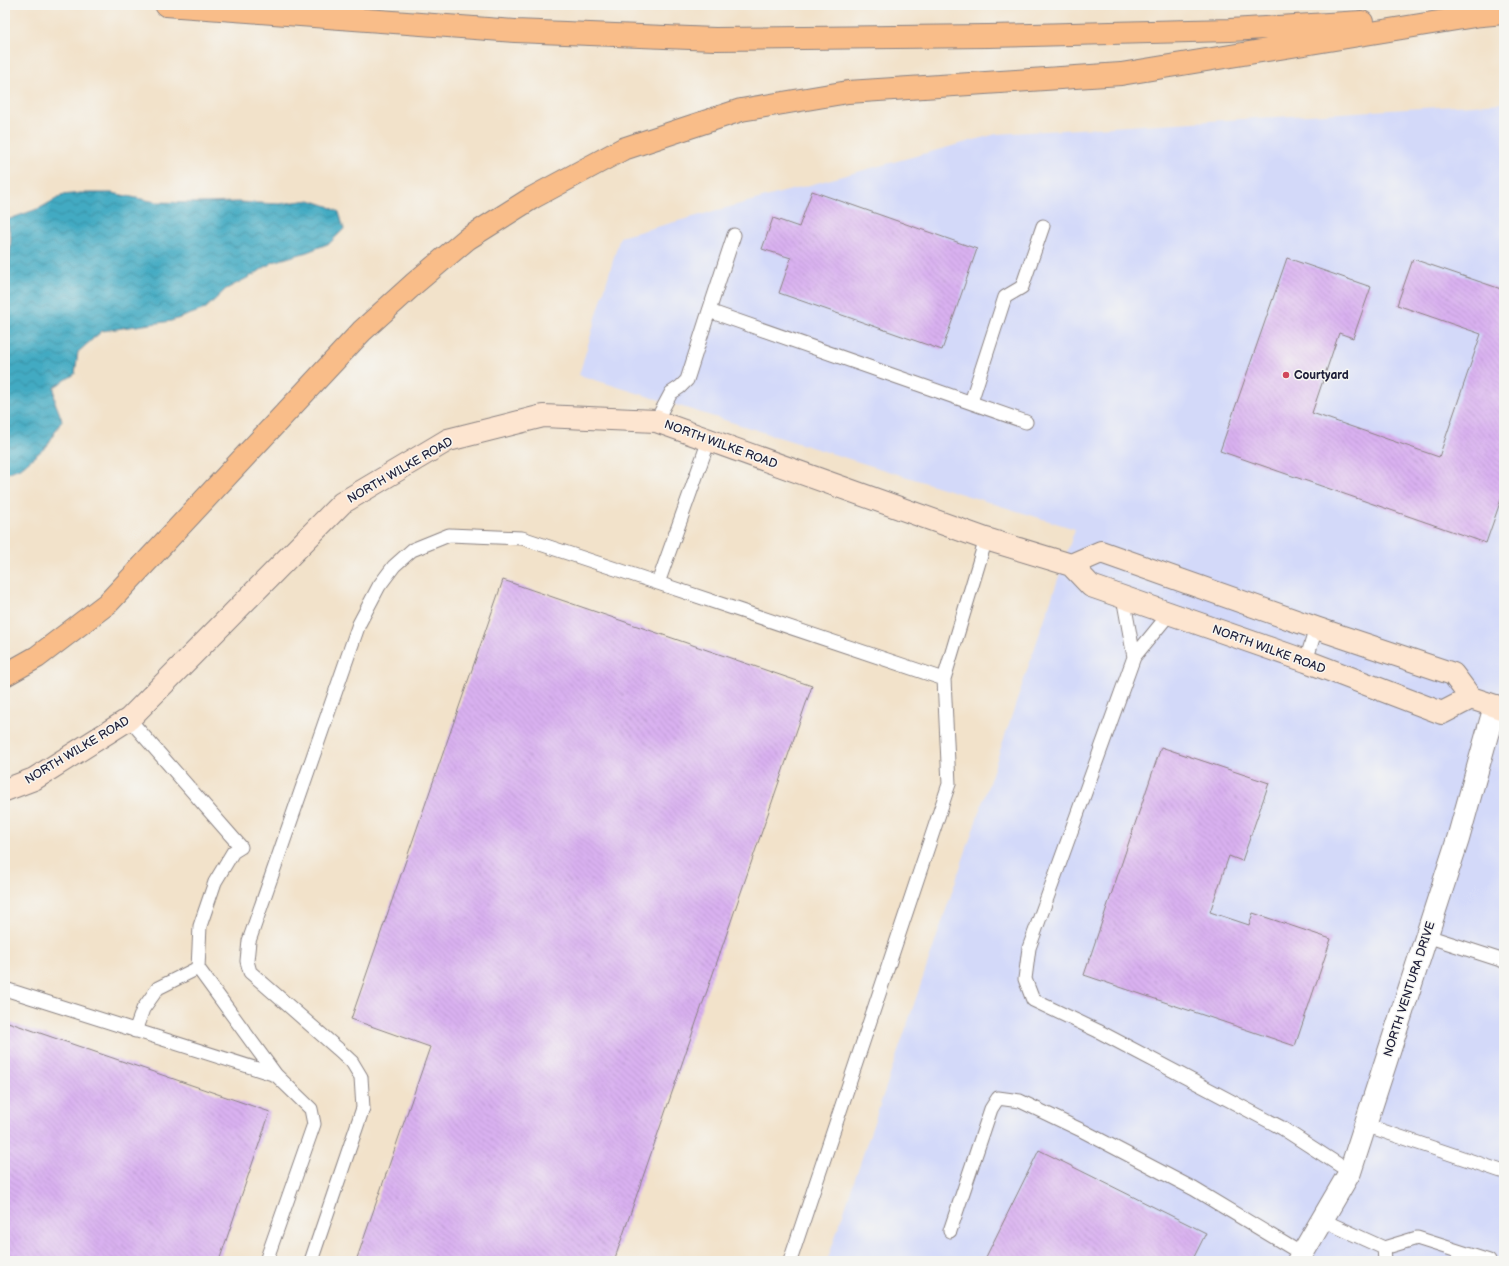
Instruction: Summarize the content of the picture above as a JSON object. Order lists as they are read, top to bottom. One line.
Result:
{"streets":{"street":["NORTH WILKE ROAD","NORTH VENTURA DRIVE"]},"places":["Courtyard"]}
